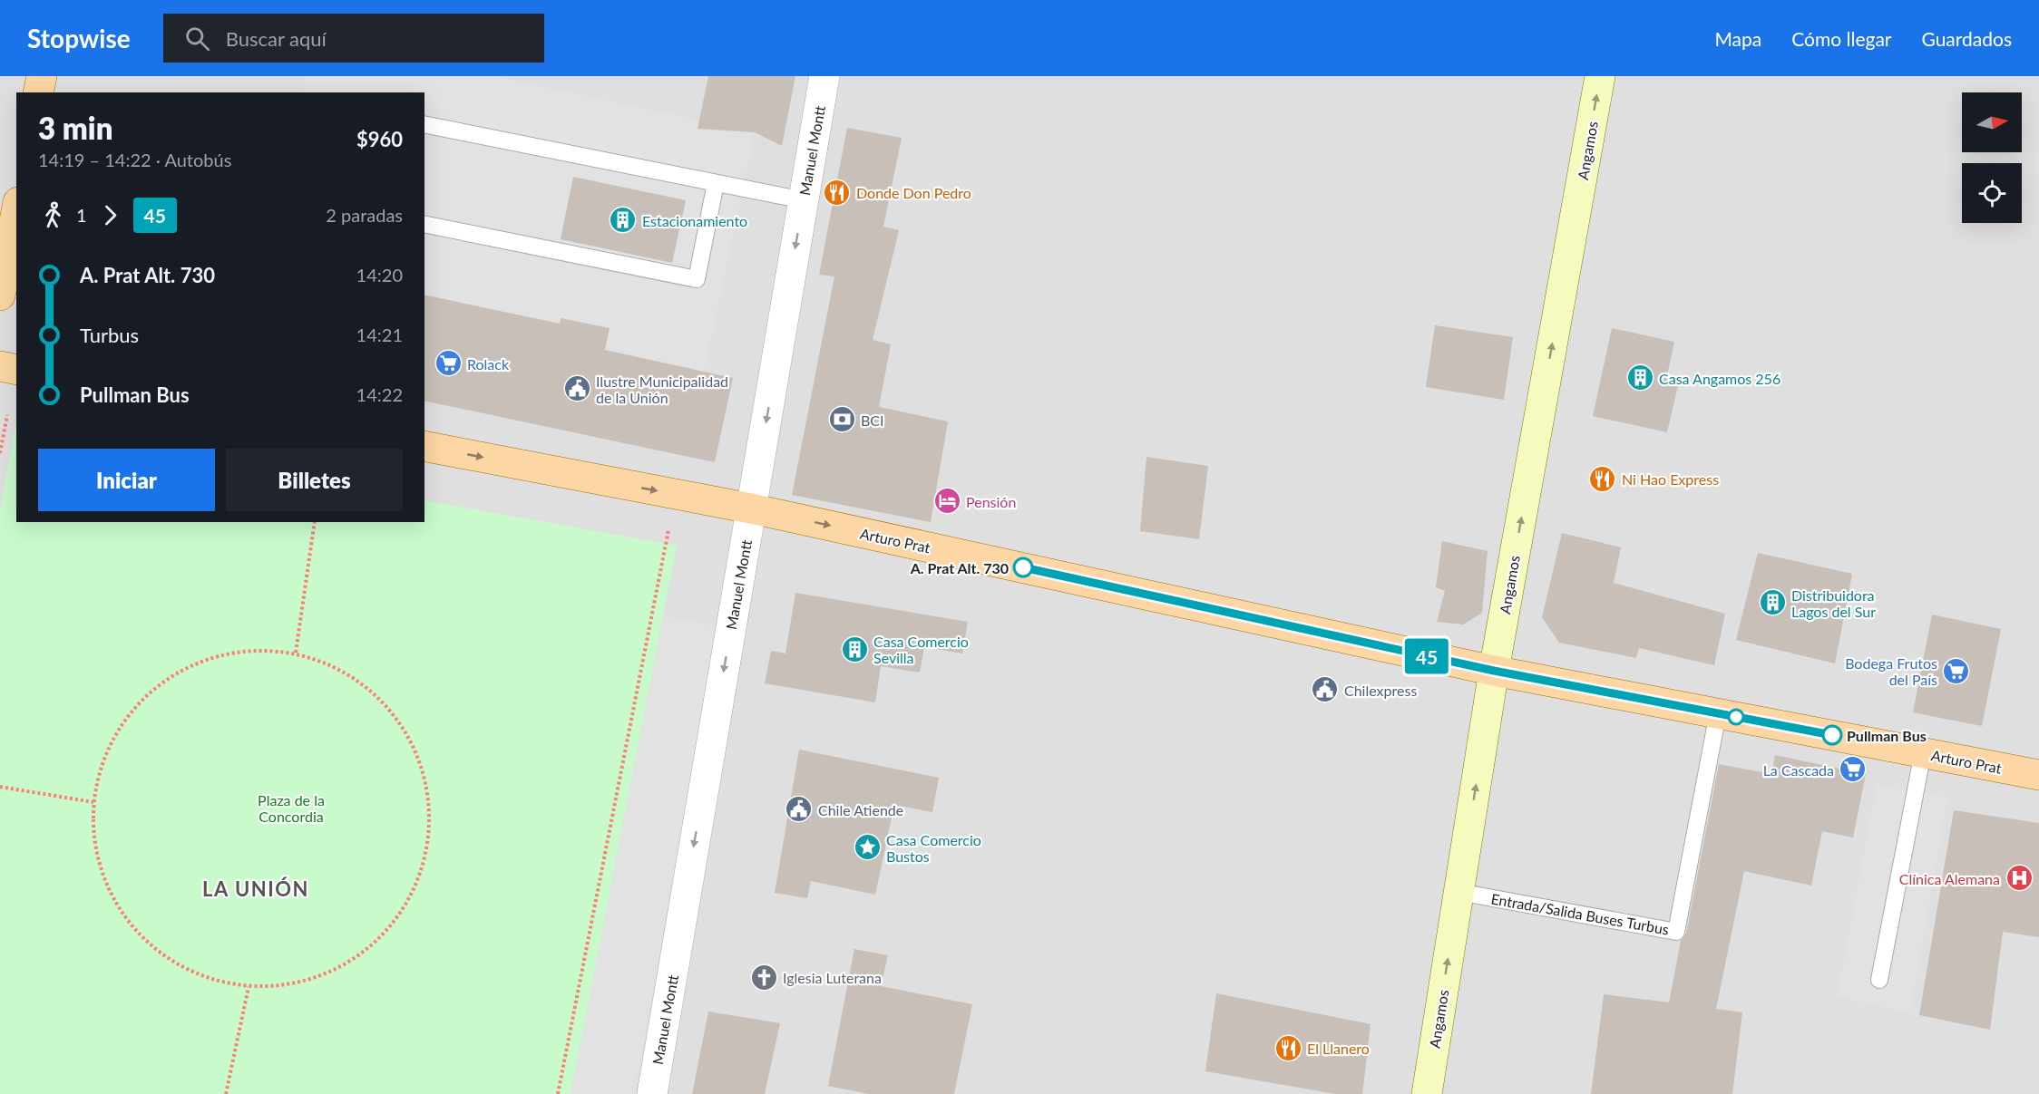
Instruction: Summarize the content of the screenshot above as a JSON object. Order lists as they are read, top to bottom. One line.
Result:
{"streets":{"main road":["Arturo Prat"],"street":["Manuel Montt","Angamos"],"lane":["Entrada/Salida Buses Turbus"]},"crossings":[["Manuel Montt","Arturo Prat"],["Angamos","Arturo Prat"],["Angamos","Entrada/Salida Buses Turbus"],["Arturo Prat","Entrada/Salida Buses Turbus"]],"one_way":["Manuel Montt","Angamos","Arturo Prat"],"districts":["LA UNIÓN"],"parks":["Plaza de la Concordia"],"places":{"restaurant":["Donde Don Pedro","Ni Hao Express","El Llanero"],"building":["Estacionamiento","Casa Angamos 256","Distribuidora Lagos del Sur","Casa Comercio Sevilla"],"supermarket":["Rolack","Bodega Frutos del País","La Cascada"],"public building":["Ilustre Municipalidad de la Unión","Chilexpress","Chile Atiende"],"bank":["BCI"],"hotel":["Pensión"],"other":["A. Prat Alt. 730","Pullman Bus"],"place":["Casa Comercio Bustos"],"hospital":["Clínica Alemana"],"church":["Iglesia Luterana"]},"lines":["bus line 45"],"north":"right","page":{"header":"Stopwise","search":"Buscar aquí","nav":["Mapa","Cómo llegar","Guardados"],"on_map":"45","heading":["3 min","14:19 – 14:22 · Autobús","$960"],"legs":["1","45","2 paradas"],"list":[{"name":"A. Prat Alt. 730","value":"14:20"},{"name":"Turbus","value":"14:21"},{"name":"Pullman Bus","value":"14:22"}],"buttons":["Iniciar","Billetes"]}}
